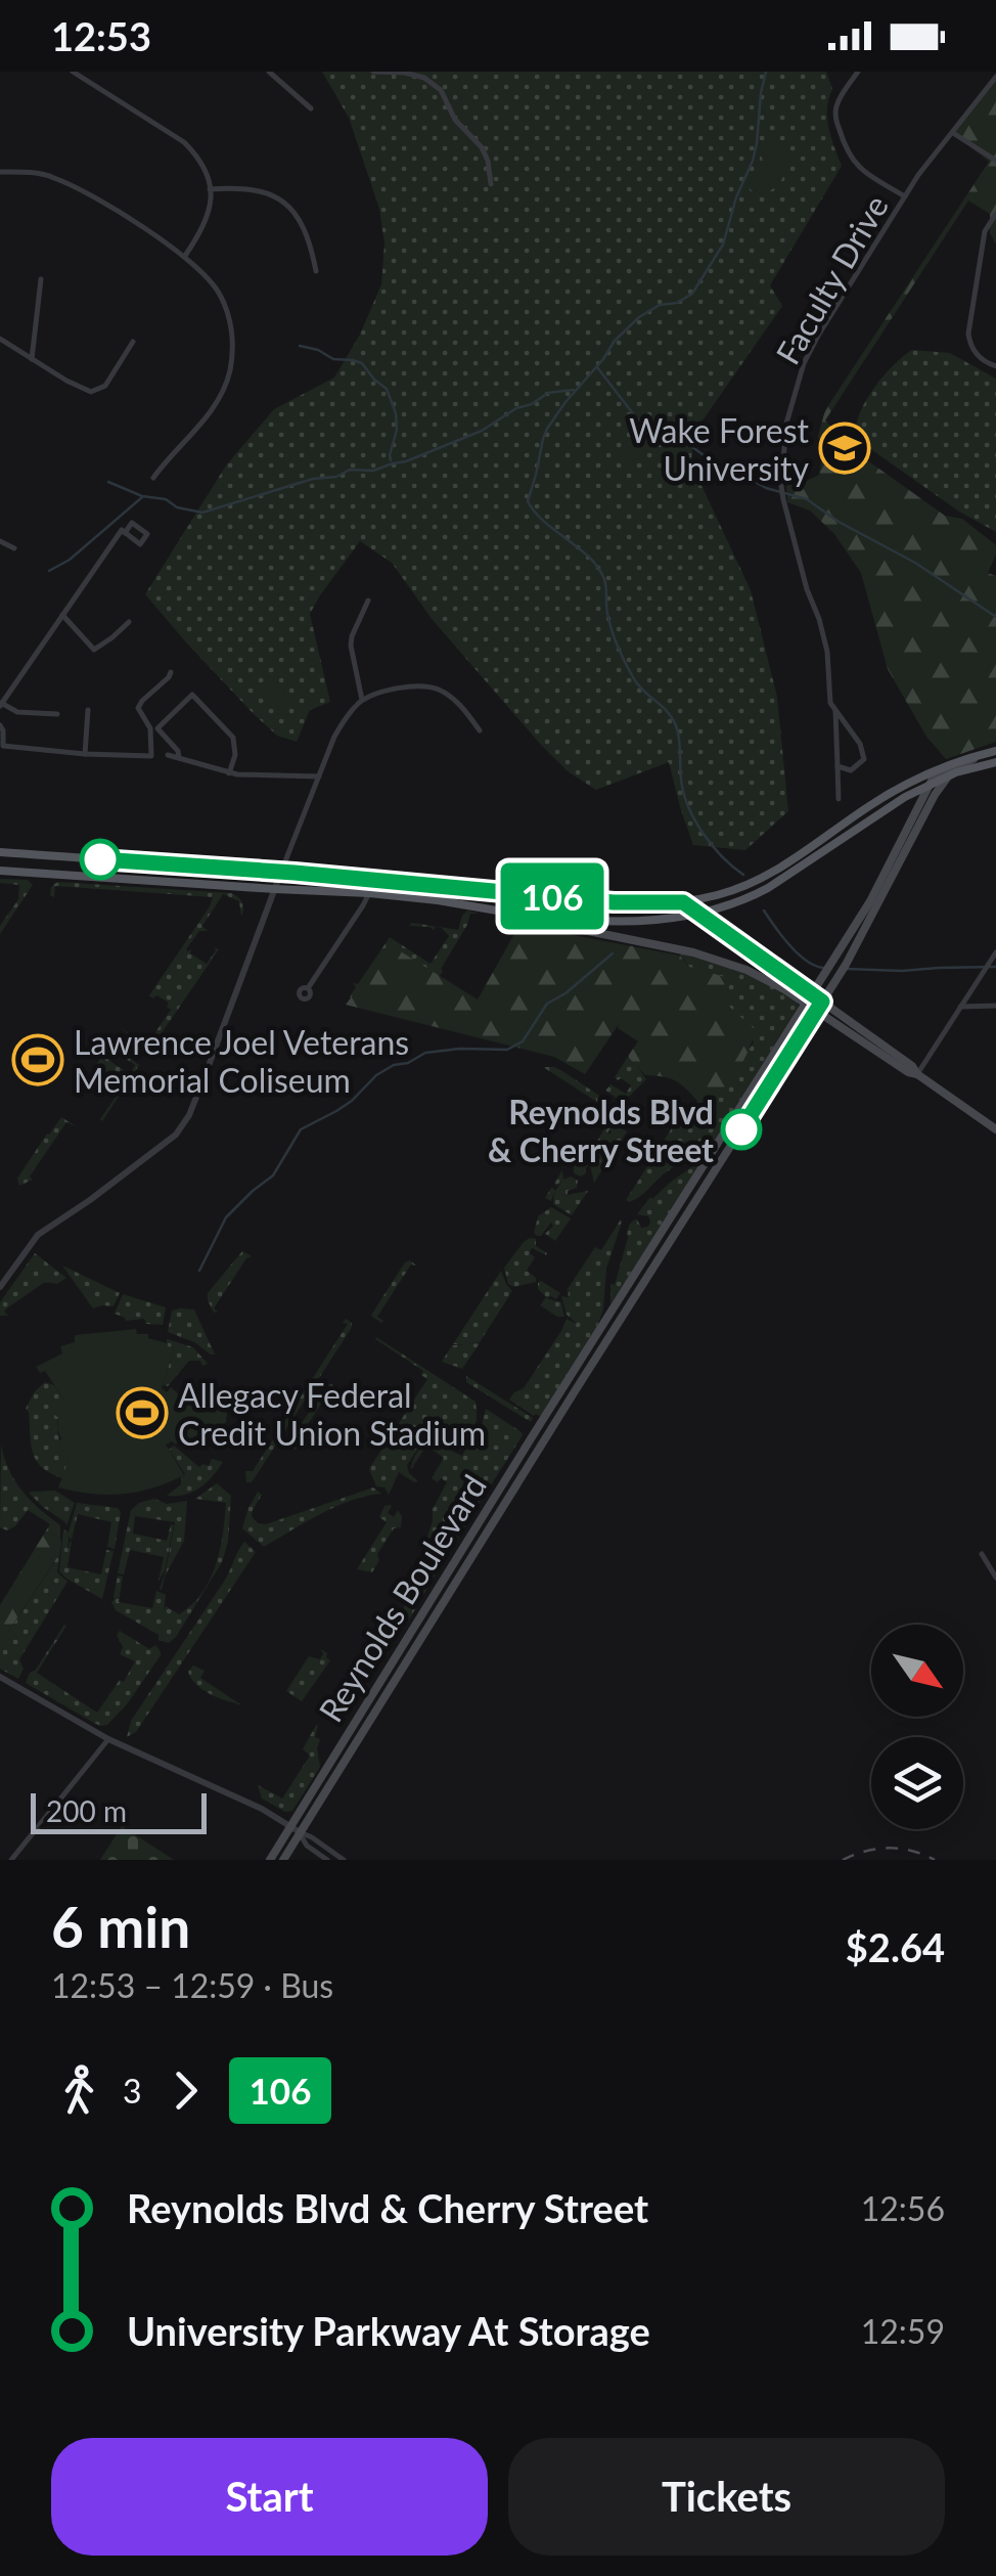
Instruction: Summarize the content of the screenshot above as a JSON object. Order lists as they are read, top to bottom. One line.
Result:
{"streets":{"main road":["Reynolds Boulevard"],"street":["Faculty Drive"]},"places":{"school or university":["Wake Forest University"],"sports":["Lawrence Joel Veterans Memorial Coliseum","Allegacy Federal Credit Union Stadium"],"other":["Reynolds Blvd & Cherry Street"]},"lines":["bus line 106"],"scale_bar":"200 m","north":"bottom right","page":{"status":"12:53","on_map":"106","scale":"200 m","heading":["6 min","12:53 – 12:59 · Bus","$2.64"],"legs":["3","106"],"list":[{"name":"Reynolds Blvd & Cherry Street","value":"12:56"},{"name":"University Parkway At Storage","value":"12:59"}],"buttons":["Start","Tickets"]}}
